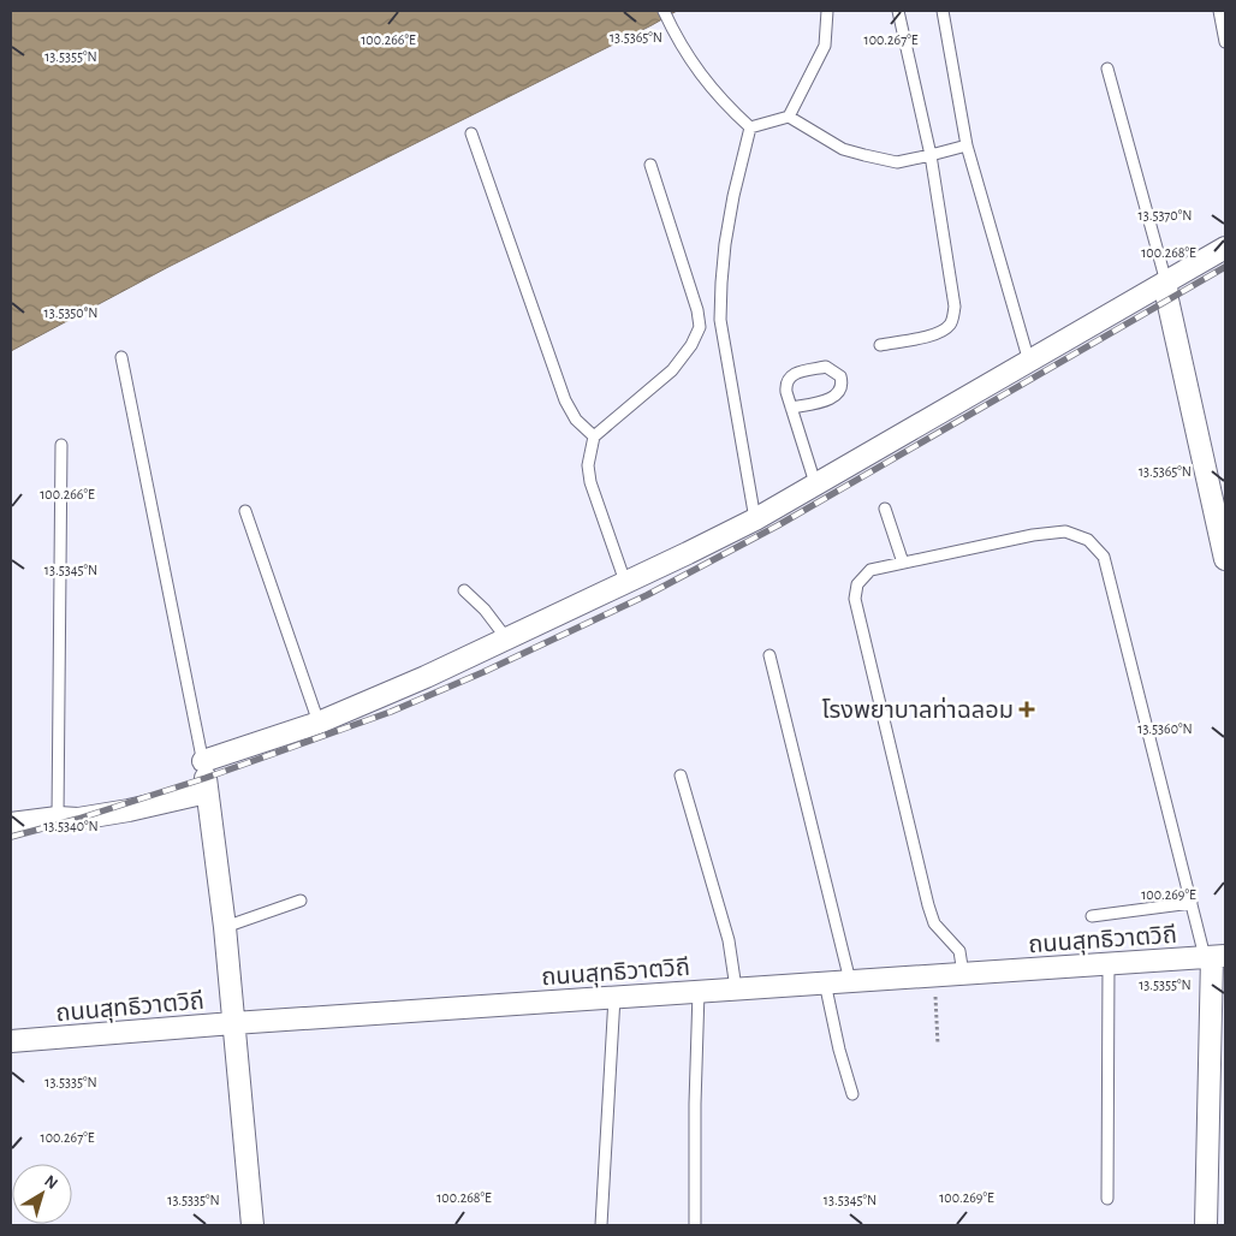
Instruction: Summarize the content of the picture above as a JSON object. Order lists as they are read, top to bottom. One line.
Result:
{"streets":{"street":["ถนนสุทธิวาตวิถี"]},"places":{"health":["โรงพยาบาลท่าฉลอม"]},"north":"top right","coordinates":["13.5365°N","100.266°E","100.267°E","13.5355°N","13.5370°N","100.268°E","13.5350°N","13.5345°N","13.5360°N","13.5340°N","100.269°E","13.5335°N"]}
